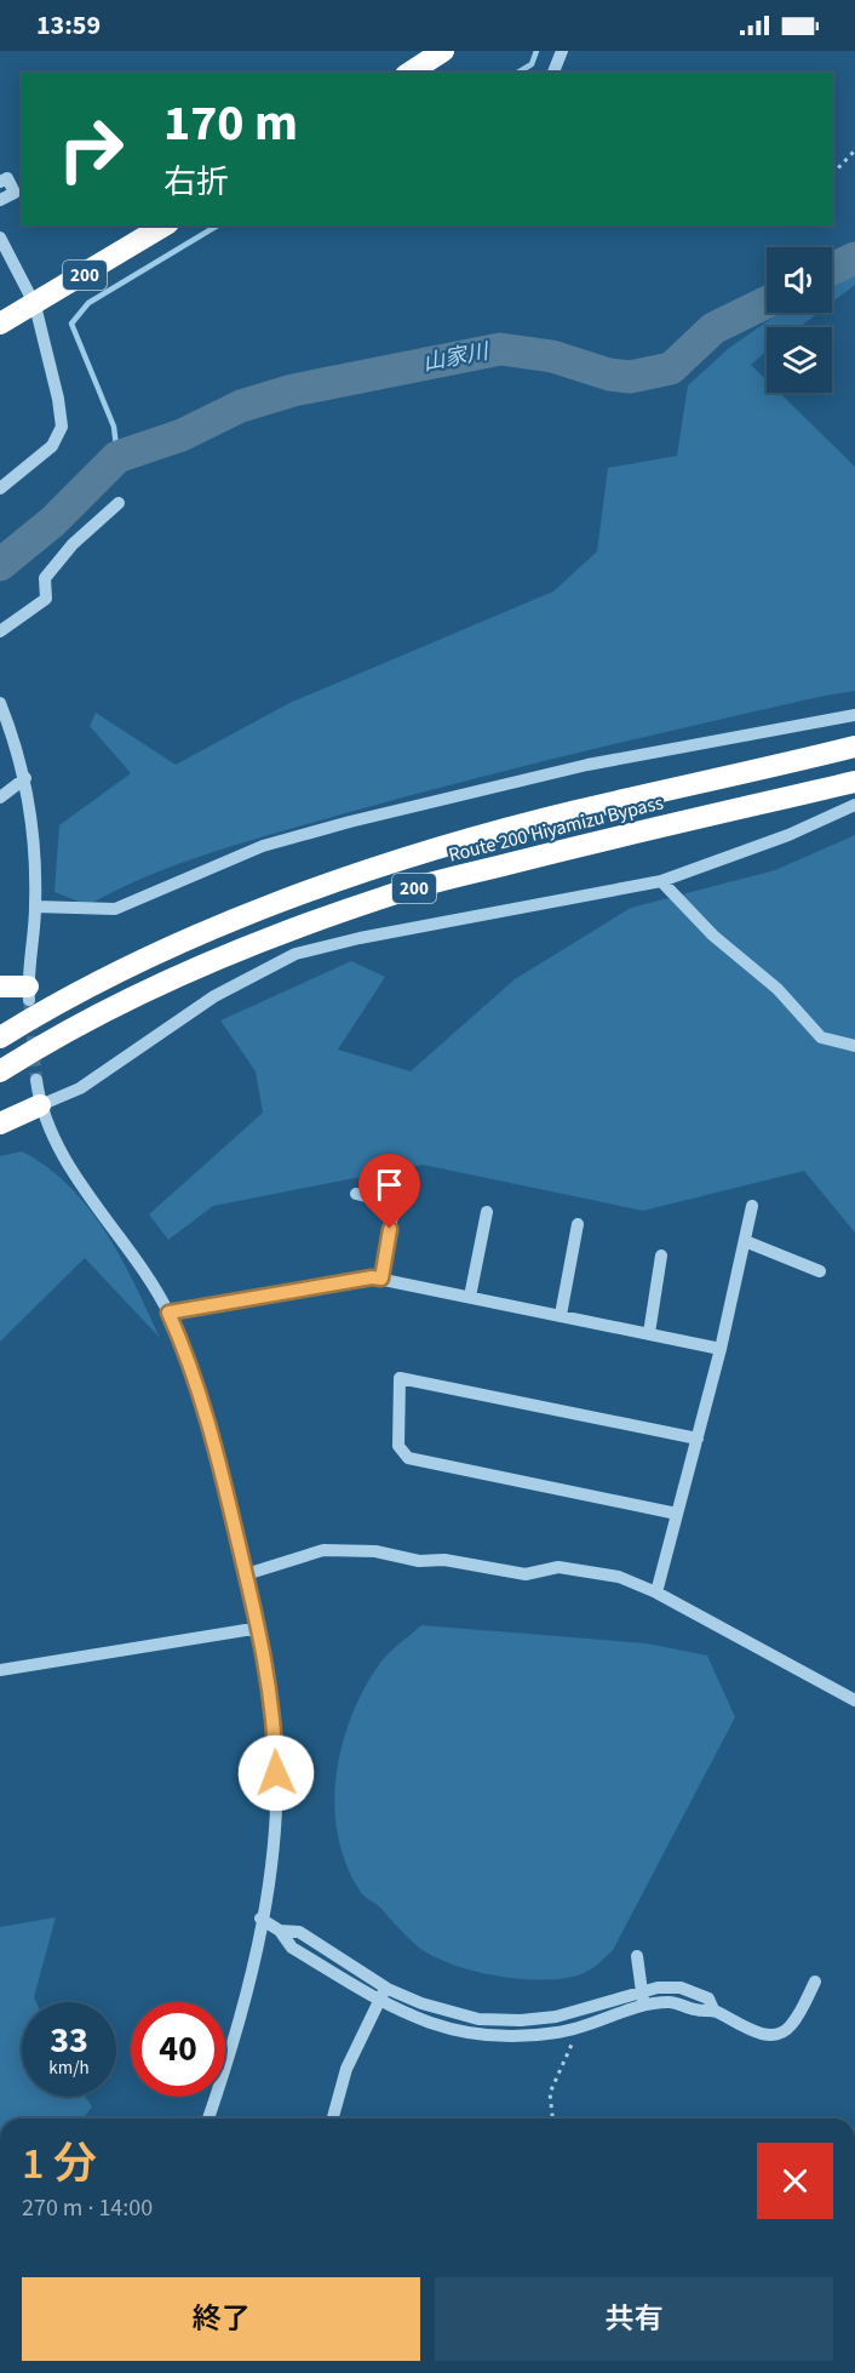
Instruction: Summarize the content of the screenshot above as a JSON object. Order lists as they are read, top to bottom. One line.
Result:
{"streets":{"highway":["200","Route 200 Hiyamizu Bypass"]},"water":["山家川"],"page":{"status":"13:59","turn":["170 m","右折"],"speed":"33 km/h","limit":"40","heading":["1 分","270 m · 14:00"],"buttons":["終了","共有"]}}
